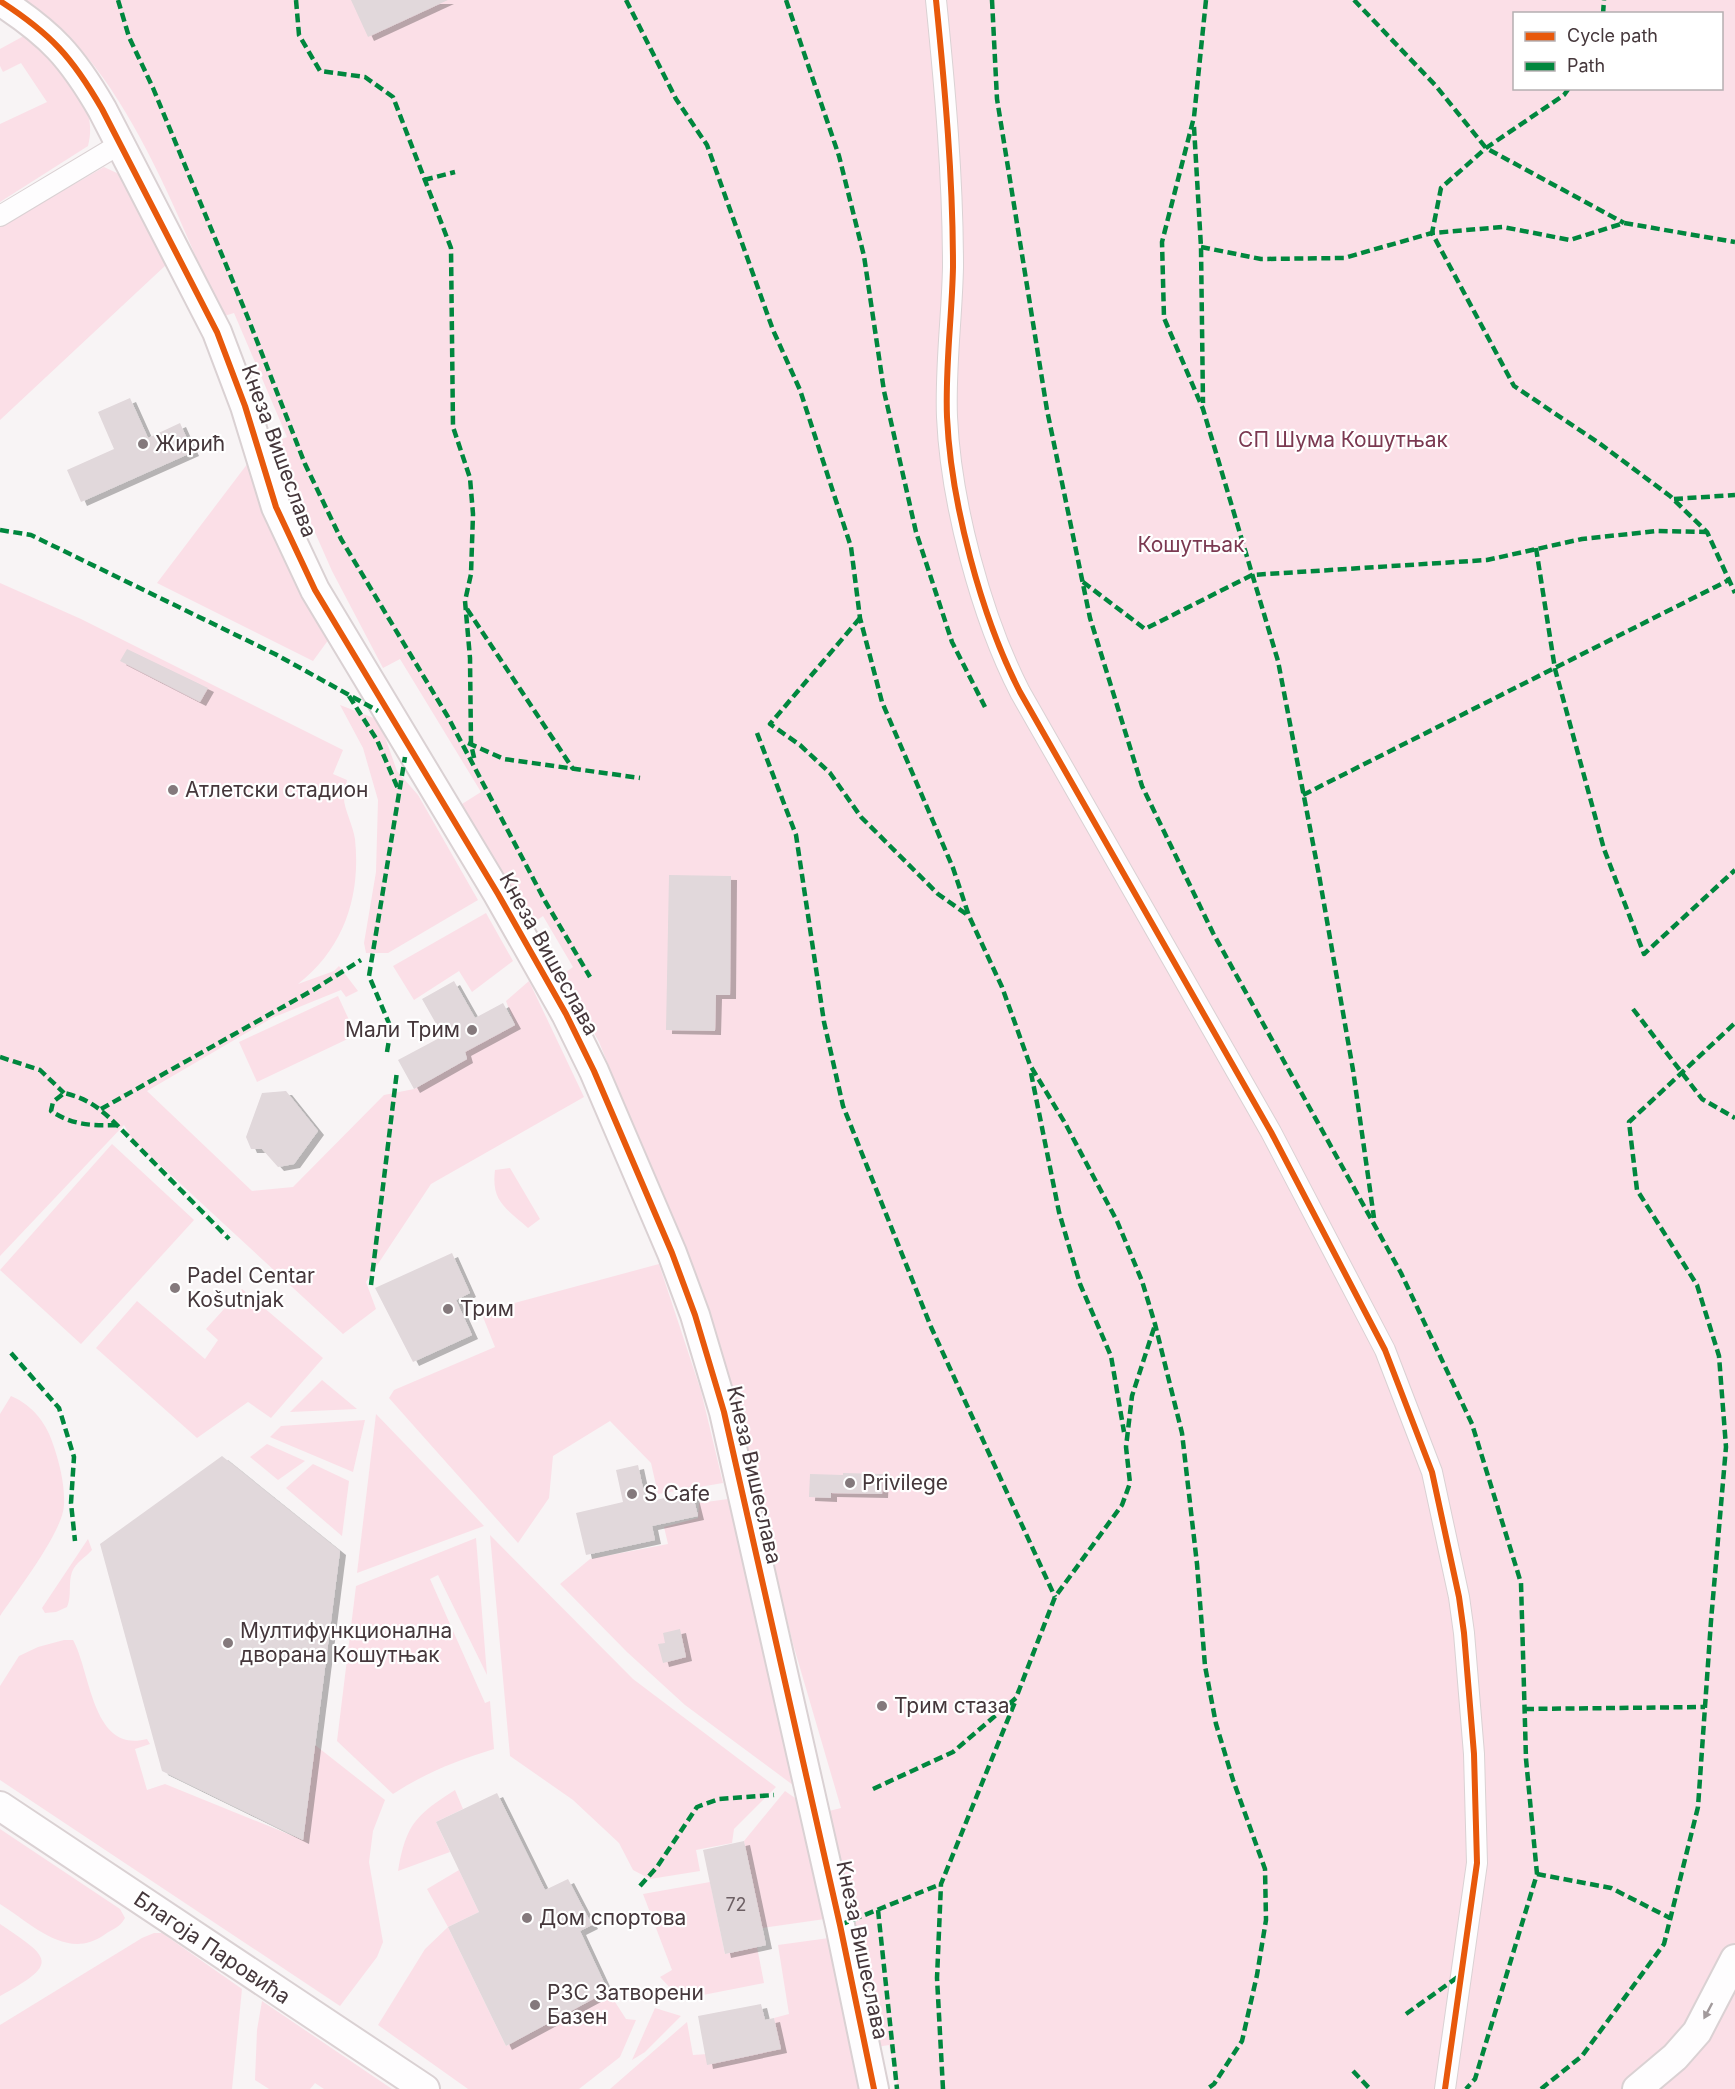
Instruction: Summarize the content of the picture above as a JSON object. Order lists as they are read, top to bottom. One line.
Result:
{"streets":{"street":["Кнеза Вишеслава","Благоја Паровића"]},"parks":["СП Шума Кошутњак","Кошутњак"],"places":["Жирић","Атлетски стадион","Мали Трим","Padel Centar Košutnjak","Трим","Privilege","S Cafe","Мултифункционална дворана Кошутњак","Трим стаза","Дом спортова","РЗС Затворени Базен"],"house_numbers":["72"],"legend":["Cycle path","Path"]}
